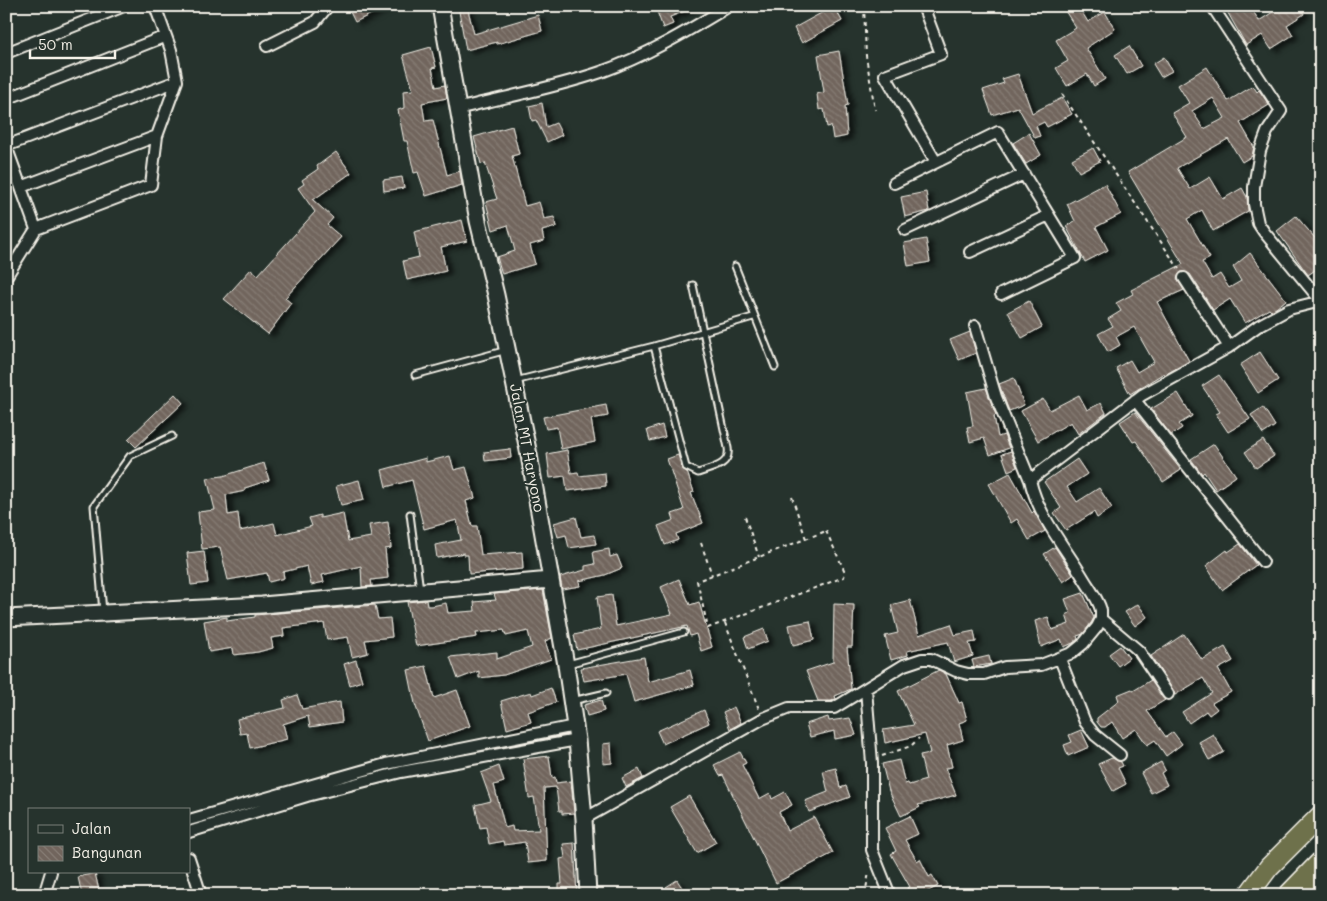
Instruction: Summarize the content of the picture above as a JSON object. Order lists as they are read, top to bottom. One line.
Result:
{"streets":{"main road":["Jalan MT Haryono"]},"legend":["Jalan","Bangunan"],"scale_bar":"50 m"}
